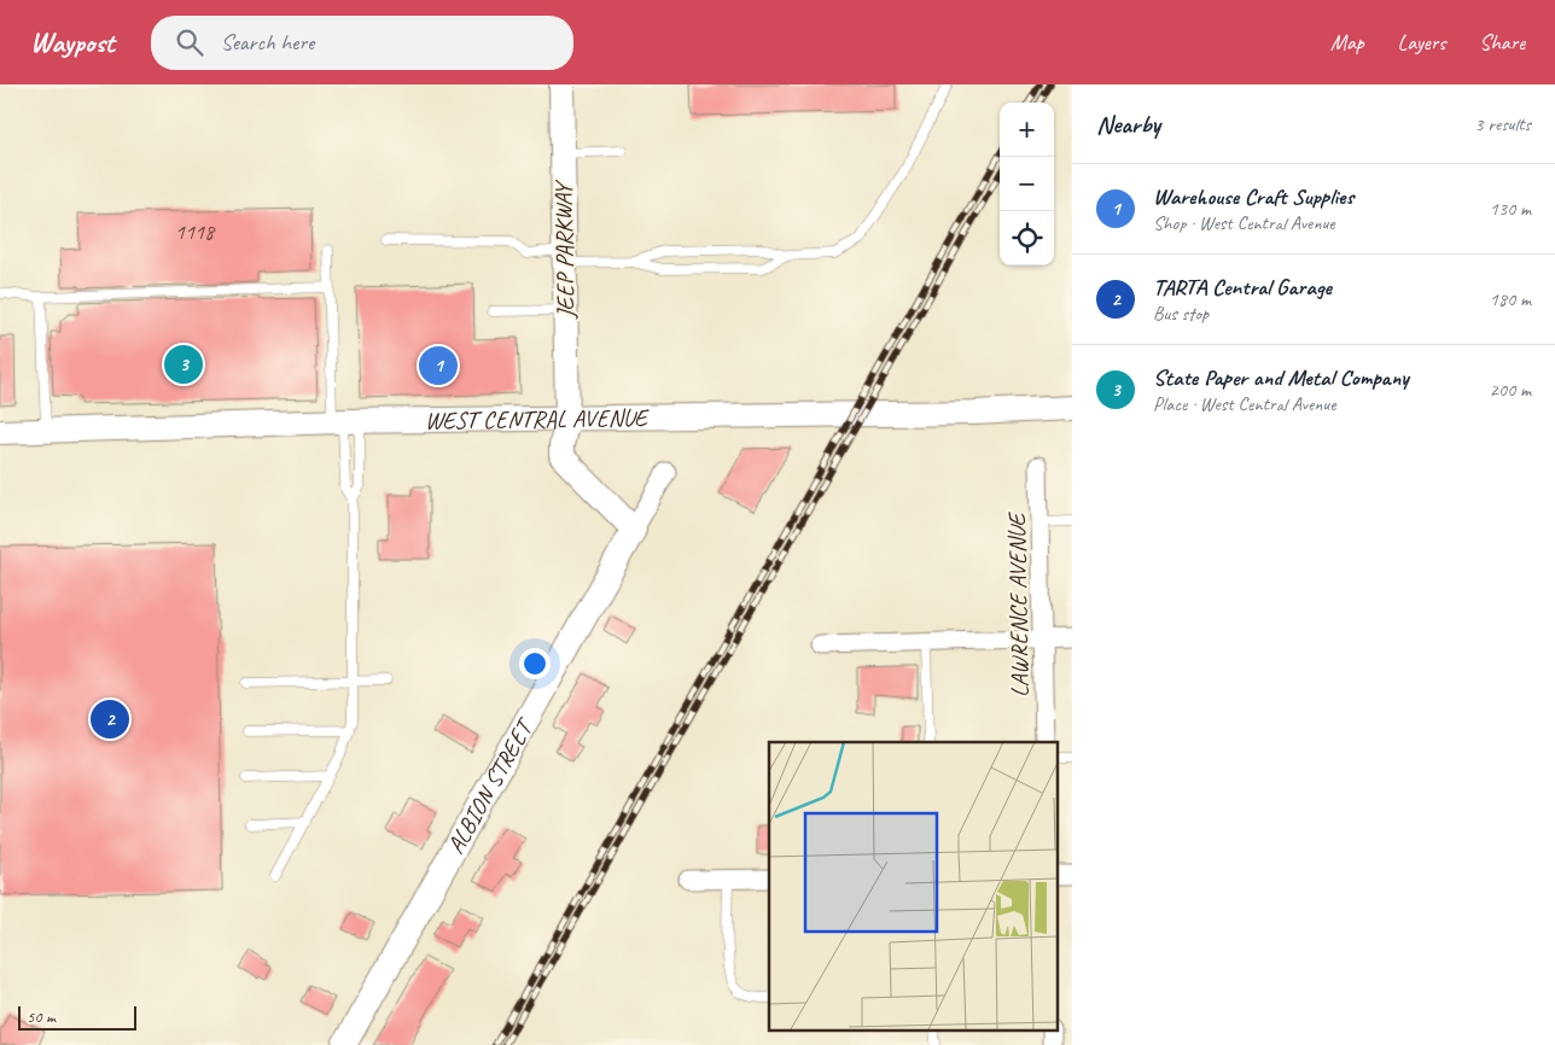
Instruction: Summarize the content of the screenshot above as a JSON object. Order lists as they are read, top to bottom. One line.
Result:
{"streets":{"street":["JEEP PARKWAY","WEST CENTRAL AVENUE","LAWRENCE AVENUE","ALBION STREET"]},"crossings":[["JEEP PARKWAY","WEST CENTRAL AVENUE"]],"house_numbers":["1118"],"scale_bar":"50 m","page":{"header":"Waypost","search":"Search here","nav":["Map","Layers","Share"],"heading":["Nearby","3 results"],"map_buttons":["+","−"],"list":[{"mark":"1","name":"Warehouse Craft Supplies","note":"Shop · West Central Avenue","value":"130 m"},{"mark":"2","name":"TARTA Central Garage","note":"Bus stop","value":"180 m"},{"mark":"3","name":"State Paper and Metal Company","note":"Place · West Central Avenue","value":"200 m"}],"pins":["3","1","2"],"scale":"50 m"}}
